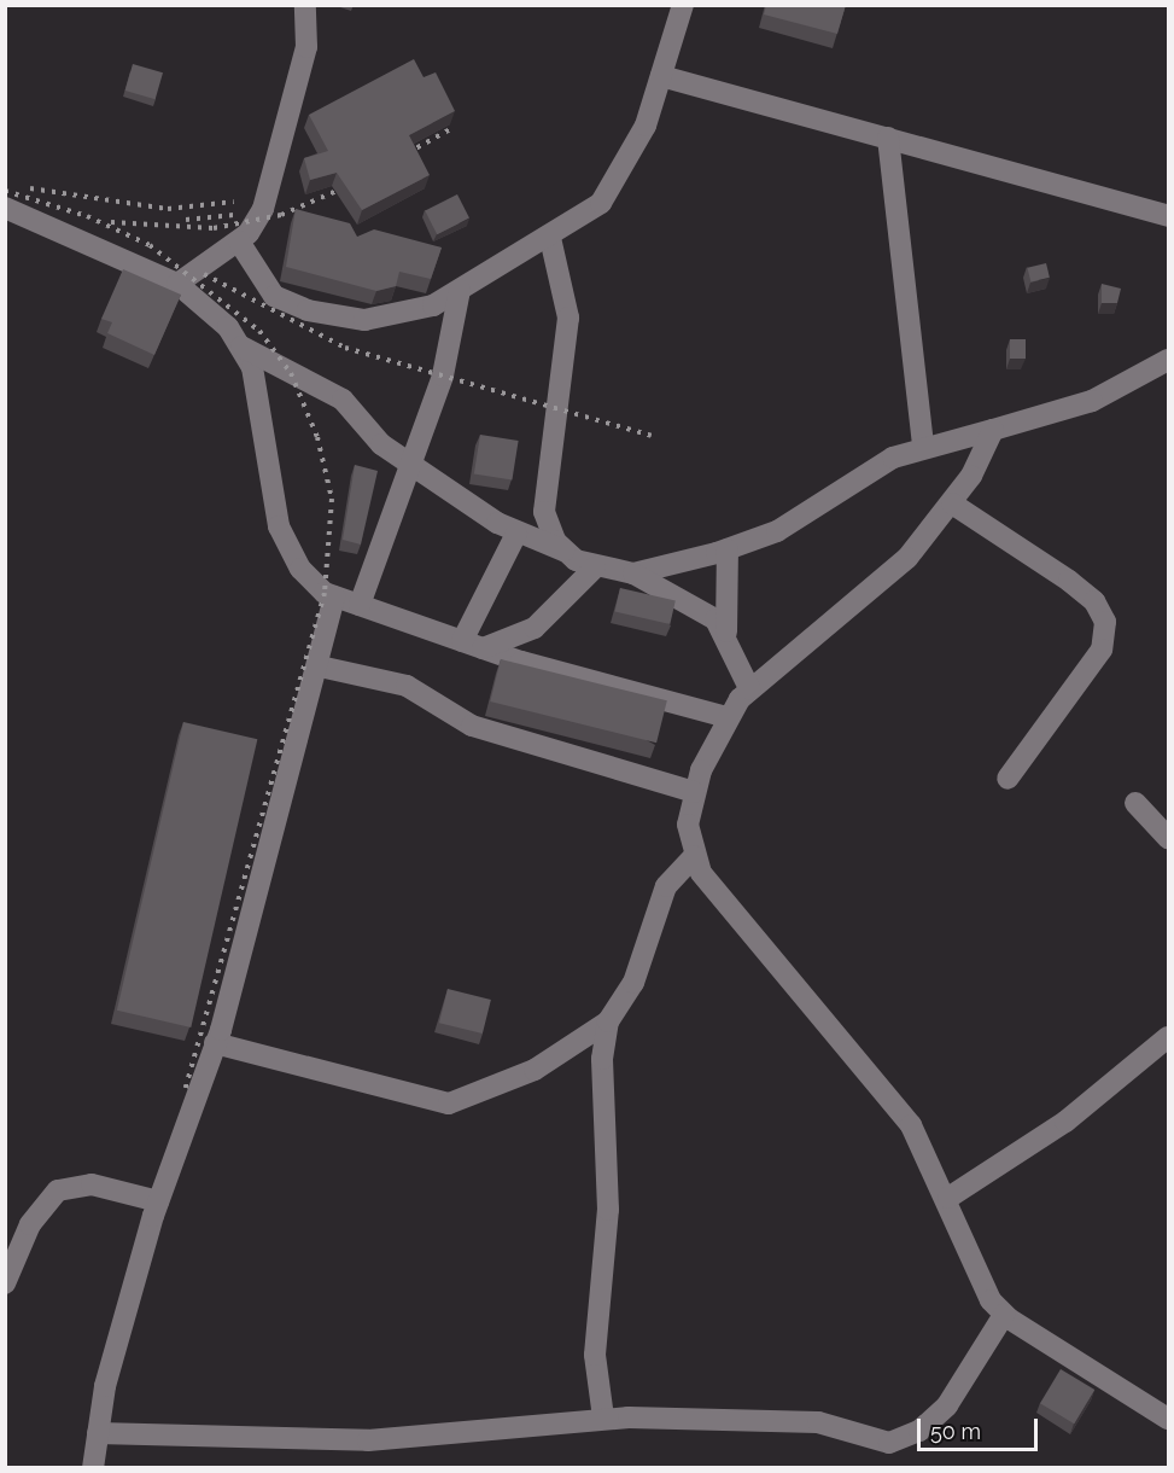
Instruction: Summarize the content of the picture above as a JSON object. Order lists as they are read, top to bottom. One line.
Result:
{"scale_bar":"50 m"}
